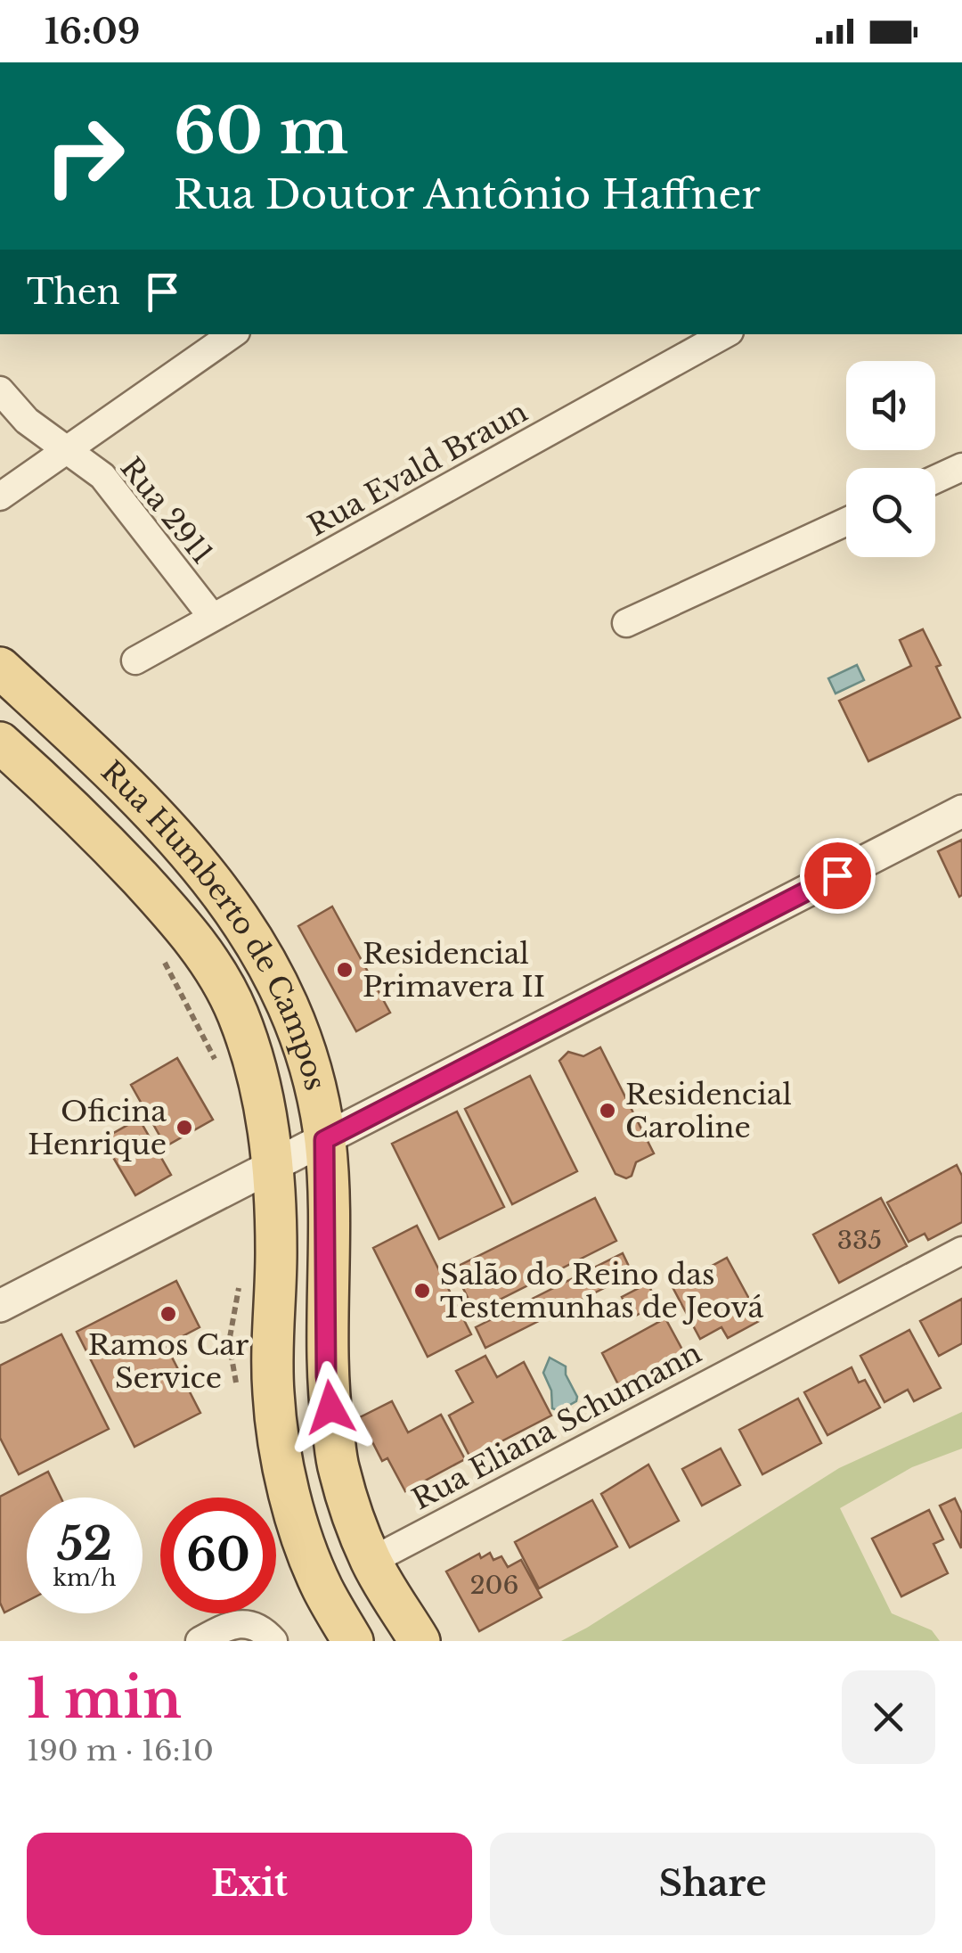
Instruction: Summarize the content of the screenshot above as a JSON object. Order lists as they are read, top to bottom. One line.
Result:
{"streets":{"main road":["Rua Humberto de Campos"],"street":["Rua Evald Braun","Rua 2911","Rua Eliana Schumann"]},"crossings":[["Rua Evald Braun","Rua 2911"],["Rua Humberto de Campos","Rua Eliana Schumann"]],"places":["Residencial Primavera II","Residencial Caroline","Oficina Henrique","Salão do Reino das Testemunhas de Jeová","Ramos Car Service"],"house_numbers":["335","206"],"page":{"status":"16:09","turn":["60 m","Rua Doutor Antônio Haffner"],"then":"Then","speed":"52 km/h","limit":"60","heading":["1 min","190 m · 16:10"],"buttons":["Exit","Share"]}}
